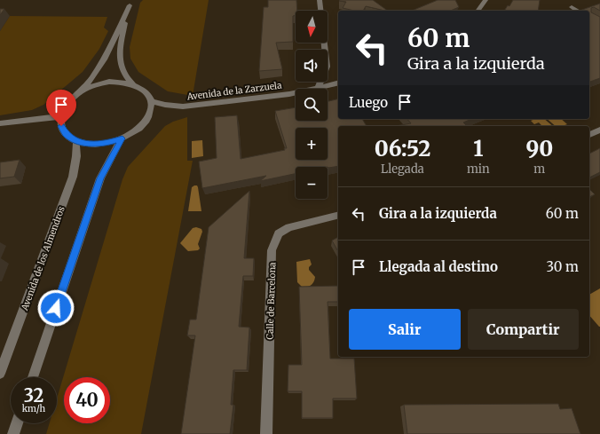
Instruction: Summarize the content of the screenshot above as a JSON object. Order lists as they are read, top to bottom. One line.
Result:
{"streets":{"street":["Avenida de la Zarzuela","Avenida de los Almendros","Calle de Barcelona"]},"crossings":[["Avenida de la Zarzuela","Avenida de los Almendros"]],"north":"bottom","page":{"map_buttons":["+","−"],"turn":["60 m","Gira a la izquierda"],"then":"Luego","eta":["06:52","Llegada","1","min","90","m"],"list":[{"name":"Gira a la izquierda","value":"60 m"},{"name":"Llegada al destino","value":"30 m"}],"buttons":["Salir","Compartir"],"speed":"32 km/h","limit":"40"}}
